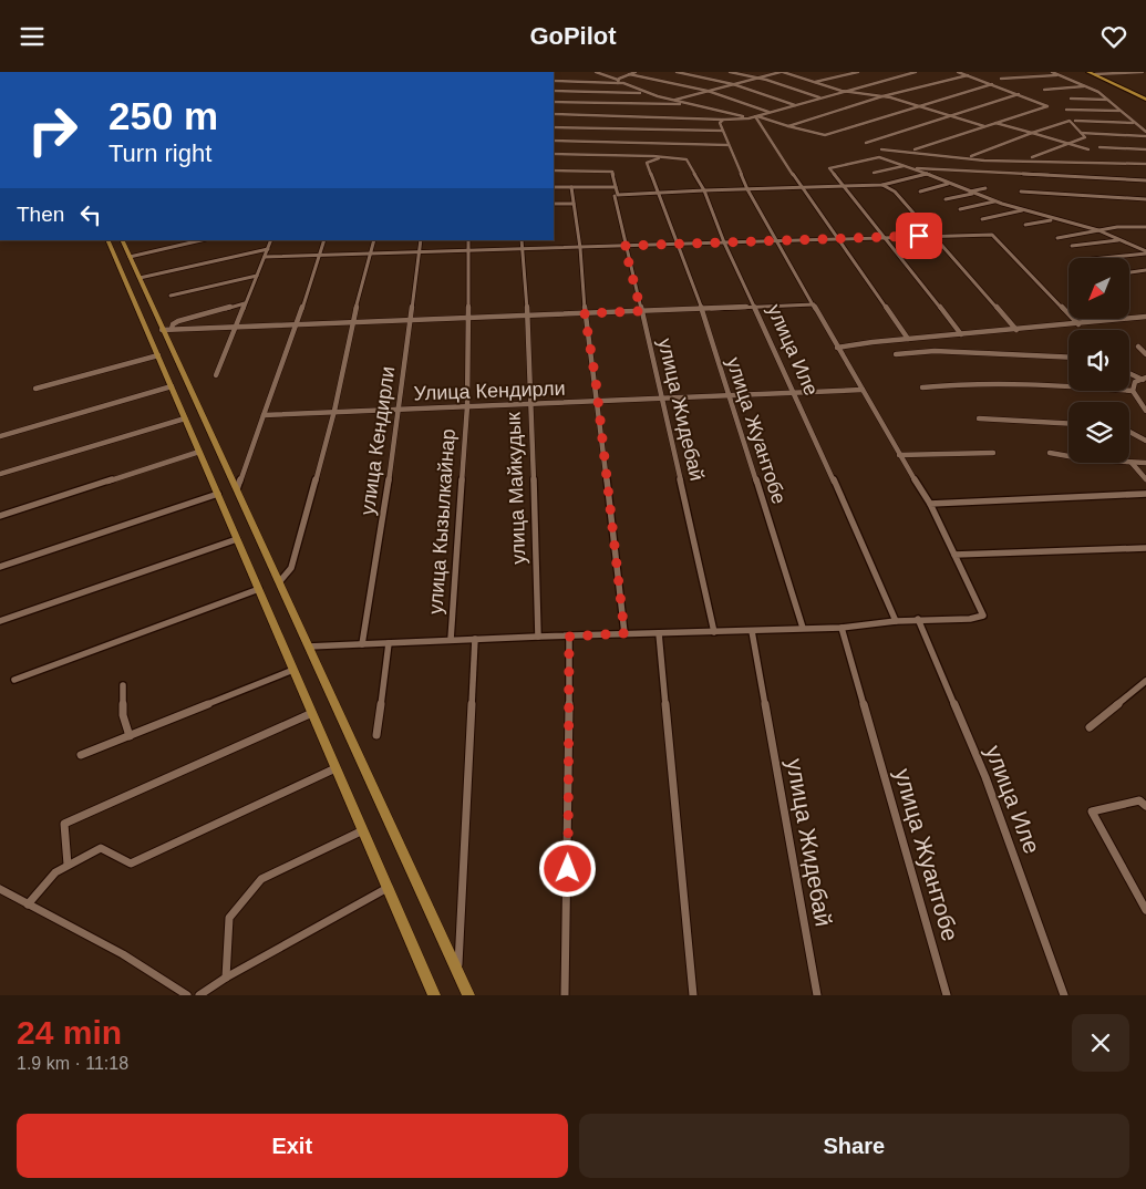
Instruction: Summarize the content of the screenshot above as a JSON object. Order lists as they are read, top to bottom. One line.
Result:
{"streets":{"street":["улица Иле","Улица Кендирли","улица Жидебай","улица Жуантобе","улица Кендирли","улица Майкудык","улица Кызылкайнар"]},"crossings":[["улица Иле","Улица Кендирли"],["улица Иле","улица Жуантобе"],["Улица Кендирли","улица Жидебай"],["Улица Кендирли","улица Жуантобе"],["Улица Кендирли","улица Кендирли"],["Улица Кендирли","улица Майкудык"],["Улица Кендирли","улица Кызылкайнар"]],"north":"bottom left","page":{"header":"GoPilot","turn":["250 m","Turn right"],"then":"Then","heading":["24 min","1.9 km · 11:18"],"buttons":["Exit","Share"]}}
